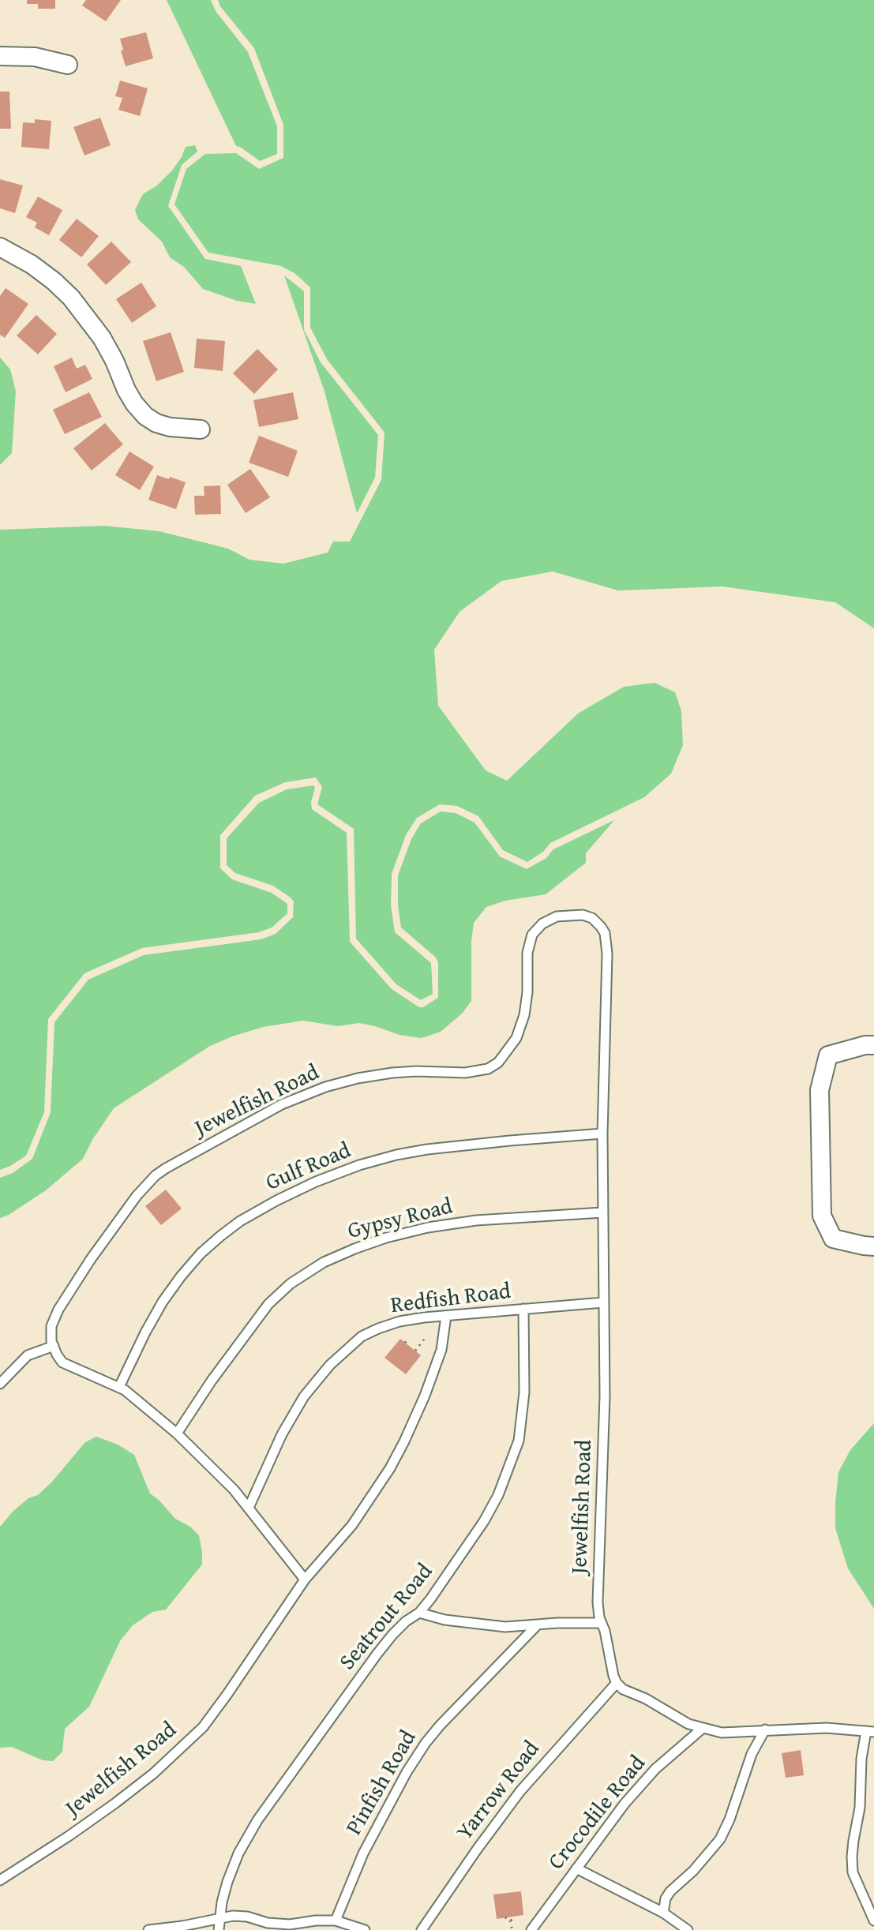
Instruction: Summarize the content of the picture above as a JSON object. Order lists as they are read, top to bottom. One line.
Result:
{"streets":{"lane":["Jewelfish Road","Gulf Road","Gypsy Road","Redfish Road","Seatrout Road","Pinfish Road","Yarrow Road","Crocodile Road"]},"crossings":[["Jewelfish Road","Gulf Road"],["Jewelfish Road","Gypsy Road"],["Jewelfish Road","Redfish Road"],["Jewelfish Road","Yarrow Road"],["Redfish Road","Seatrout Road"]]}
